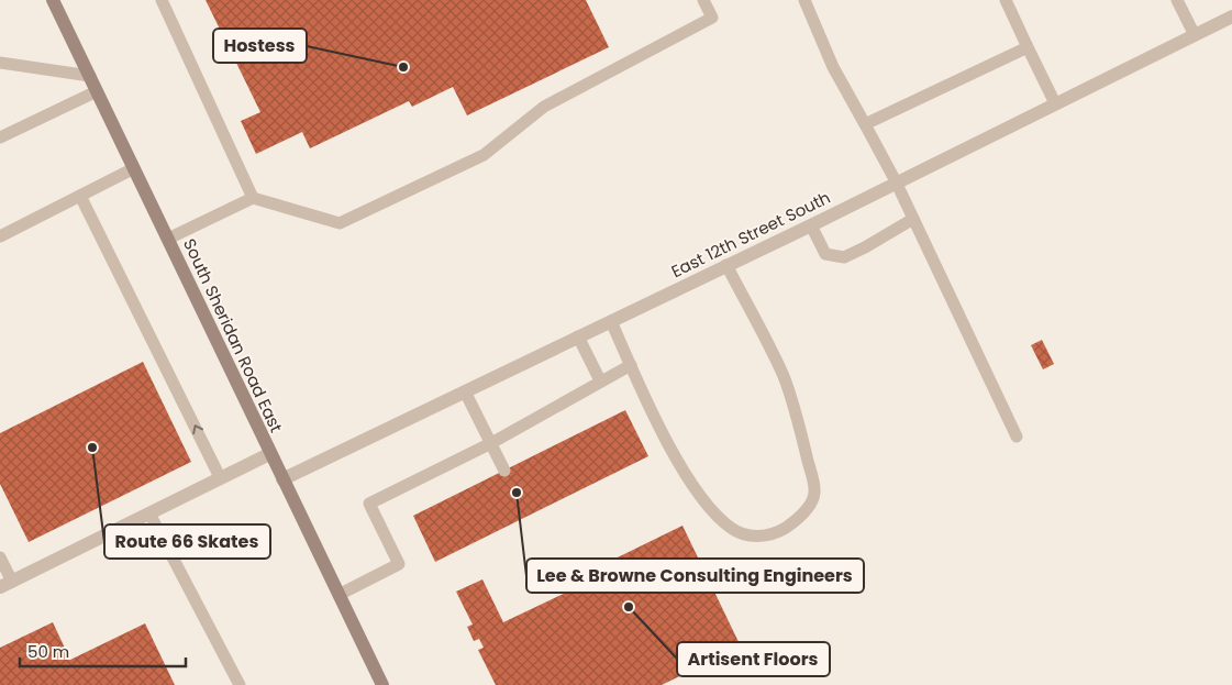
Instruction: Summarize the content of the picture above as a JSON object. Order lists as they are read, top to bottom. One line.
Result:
{"streets":{"main road":["South Sheridan Road East"],"street":["East 12th Street South"]},"crossings":[["East 12th Street South","South Sheridan Road East"]],"places":["Hostess","Route 66 Skates","Lee & Browne Consulting Engineers","Artisent Floors"],"scale_bar":"50 m"}
